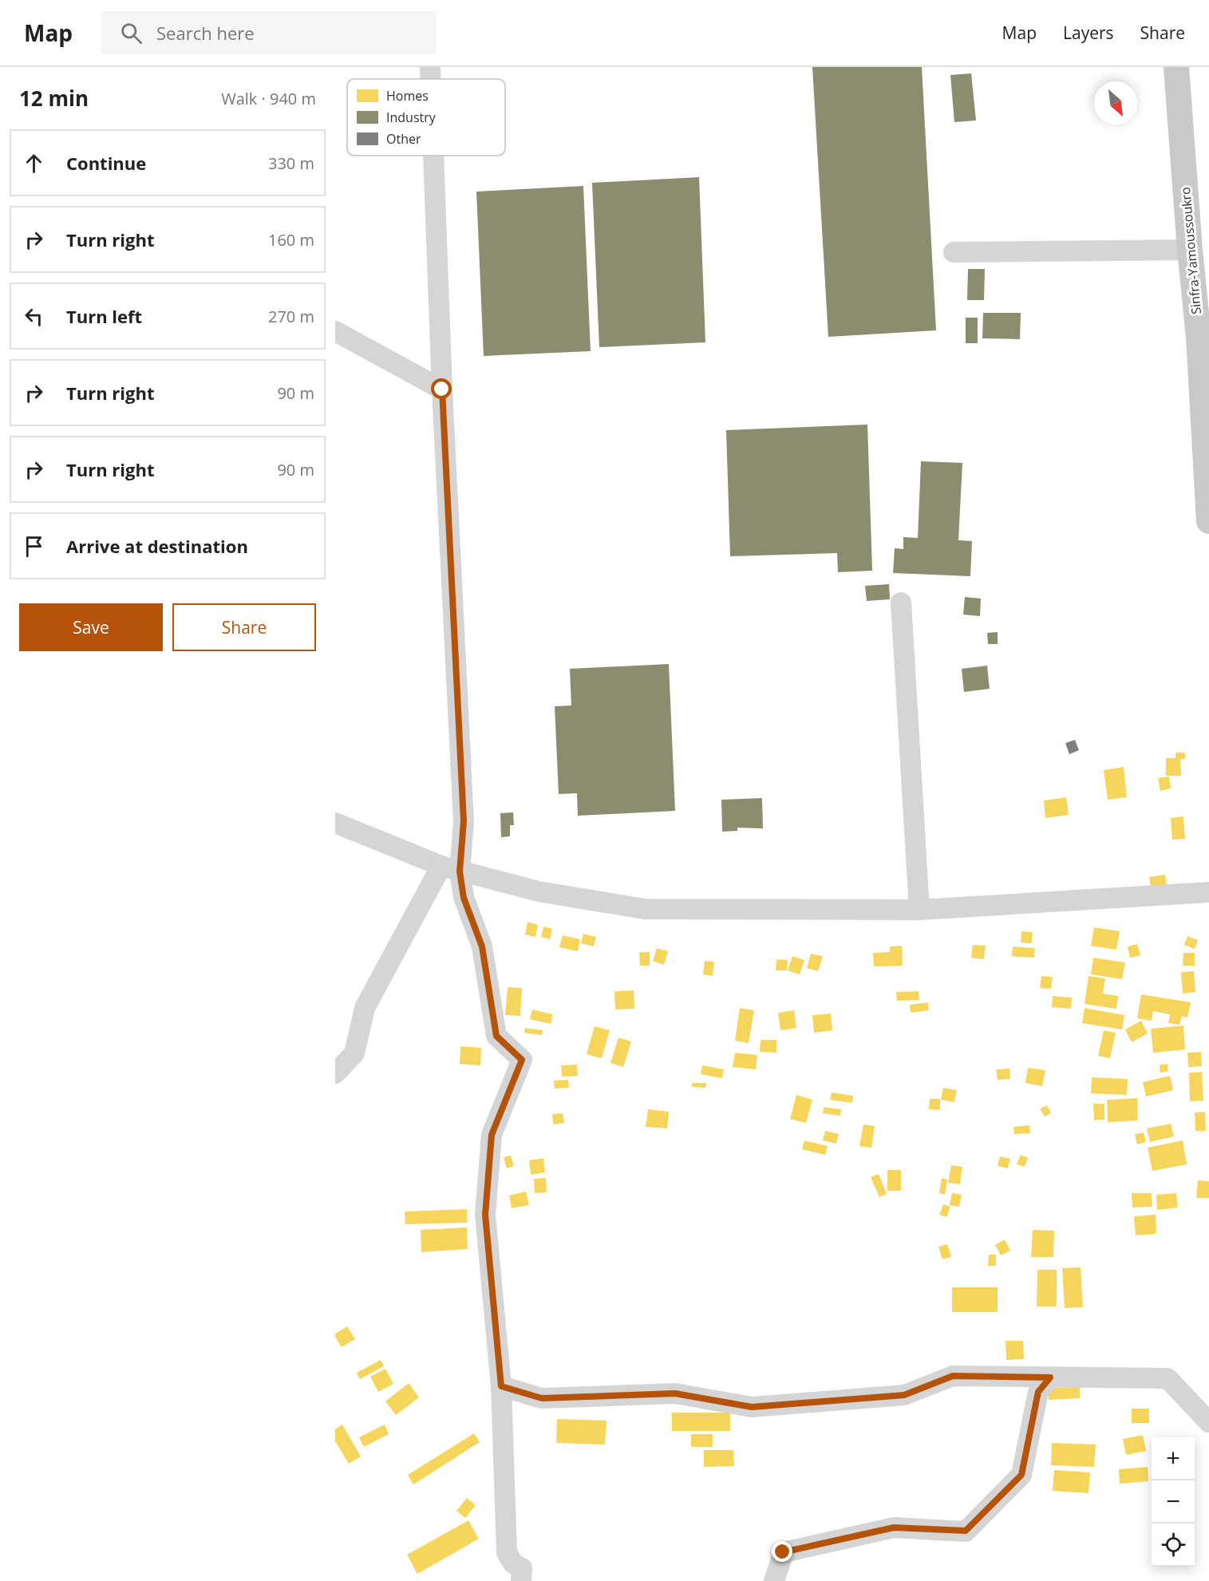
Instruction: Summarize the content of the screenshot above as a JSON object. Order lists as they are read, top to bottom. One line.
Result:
{"streets":{"main road":["Sinfra-Yamoussoukro"]},"legend":["Homes","Industry","Other"],"north":"bottom right","page":{"header":"Map","search":"Search here","nav":["Map","Layers","Share"],"heading":["12 min","Walk · 940 m"],"list":[["Continue","330 m"],["Turn right","160 m"],["Turn left","270 m"],["Turn right","90 m"],["Turn right","90 m"],"Arrive at destination"],"buttons":["Save","Share"],"map_buttons":["+","−"]}}
